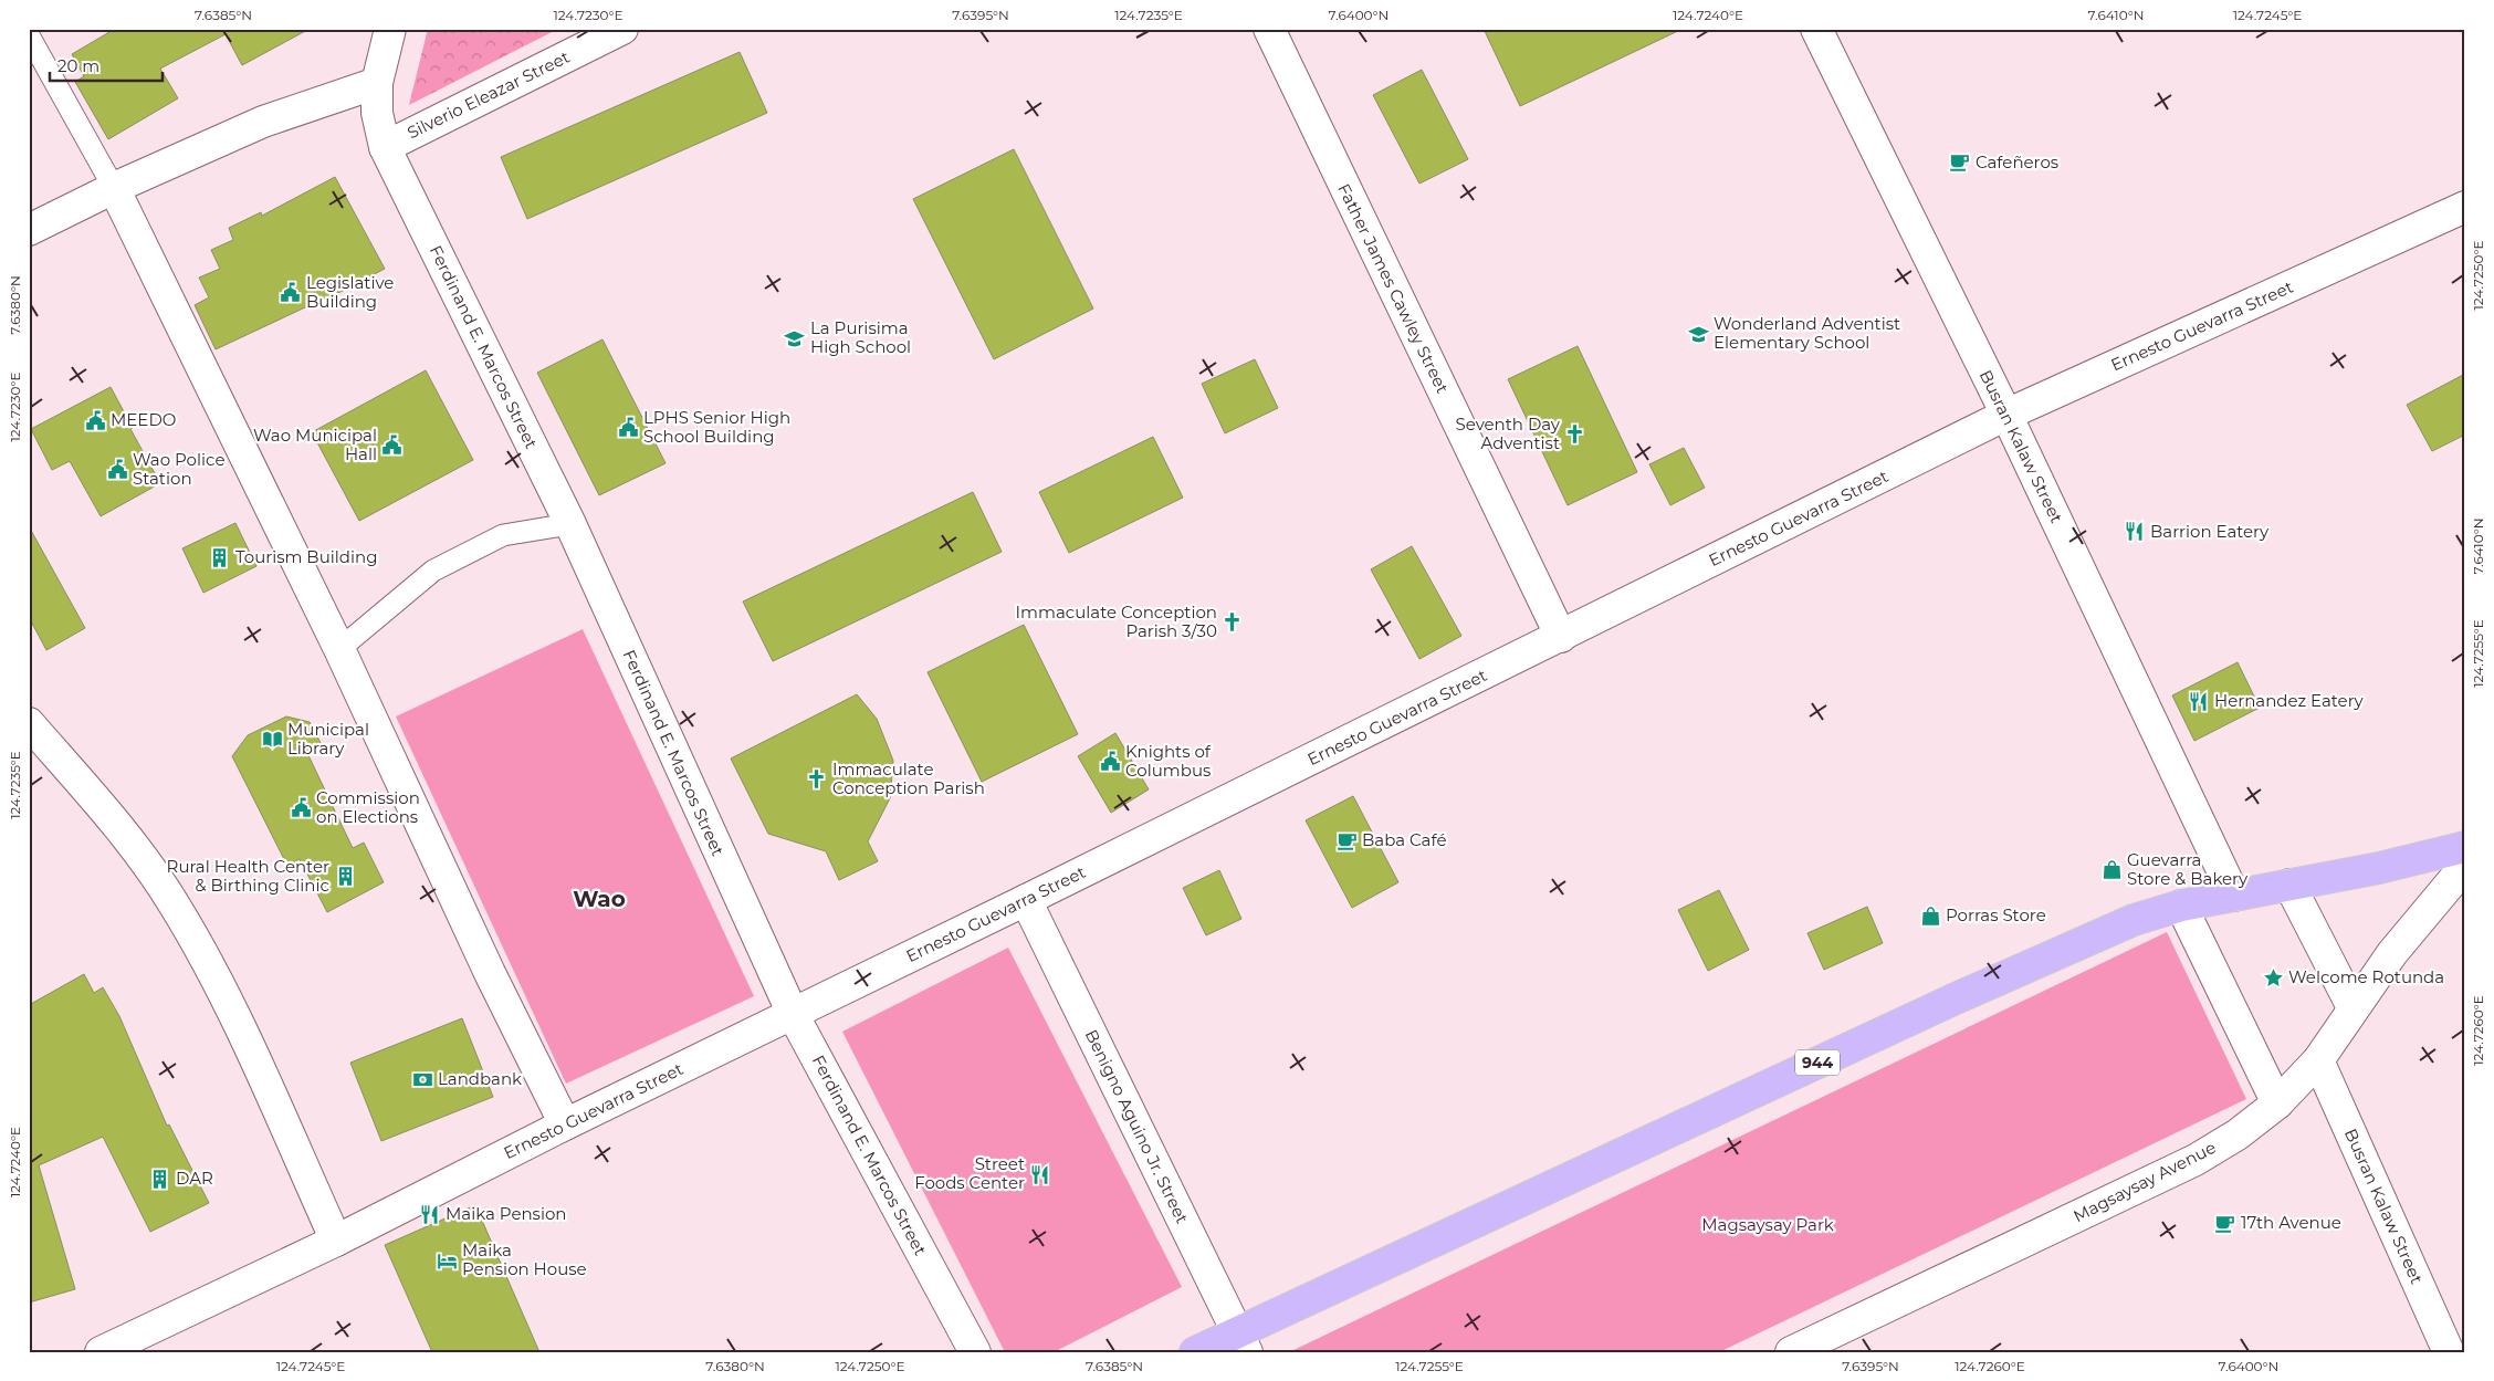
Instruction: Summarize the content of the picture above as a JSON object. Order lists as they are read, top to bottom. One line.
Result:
{"streets":{"main road":["944"],"street":["Silverio Eleazar Street","Father James Cawley Street","Ernesto Guevarra Street","Ferdinand E. Marcos Street","Busran Kalaw Street","Benigno Aguino Jr. Street","Magsaysay Avenue"]},"crossings":[["Silverio Eleazar Street","Ferdinand E. Marcos Street"],["Father James Cawley Street","Ernesto Guevarra Street"],["Ernesto Guevarra Street","Ferdinand E. Marcos Street"],["Ernesto Guevarra Street","Busran Kalaw Street"],["Ernesto Guevarra Street","Benigno Aguino Jr. Street"],["Busran Kalaw Street","944"],["Busran Kalaw Street","Magsaysay Avenue"],["944","Benigno Aguino Jr. Street"]],"districts":["Wao"],"parks":["Magsaysay Park"],"places":{"cafe":["Cafeñeros","Baba Café","17th Avenue"],"public building":["Legislative Building","MEEDO","LPHS Senior High School Building","Wao Municipal Hall","Wao Police Station","Knights of Columbus","Commission on Elections"],"school or university":["Wonderland Adventist Elementary School","La Purisima High School"],"church":["Seventh Day Adventist","Immaculate Conception Parish 3/30","Immaculate Conception Parish"],"restaurant":["Barrion Eatery","Hernandez Eatery","Street Foods Center","Maika Pension"],"building":["Tourism Building","Rural Health Center & Birthing Clinic","DAR"],"library":["Municipal Library"],"shop":["Guevarra Store & Bakery","Porras Store"],"place":["Welcome Rotunda"],"bank":["Landbank"],"hotel":["Maika Pension House"]},"scale_bar":"20 m","coordinates":["7.6385°N","124.7230°E","7.6395°N","124.7235°E","7.6400°N","124.7240°E","7.6410°N","124.7245°E","124.7250°E","7.6380°N","124.7255°E","124.7260°E"]}
